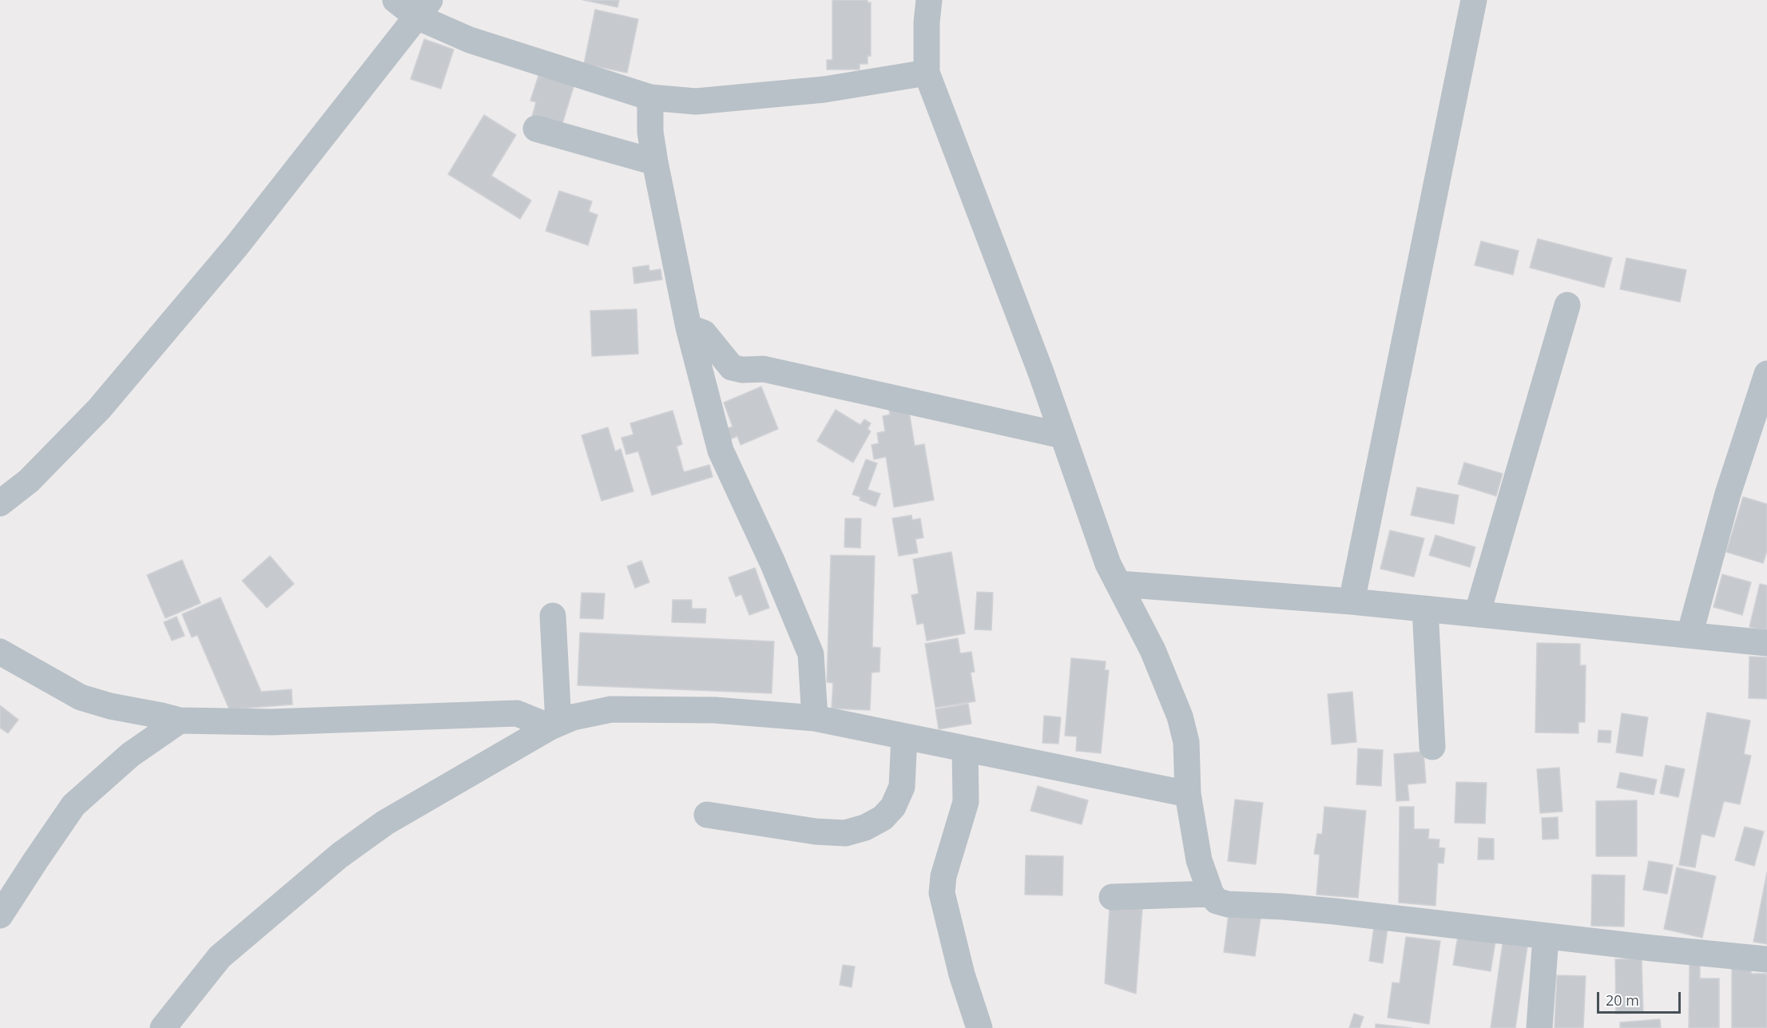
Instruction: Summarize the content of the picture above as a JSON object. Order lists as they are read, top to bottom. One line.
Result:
{"scale_bar":"20 m"}
